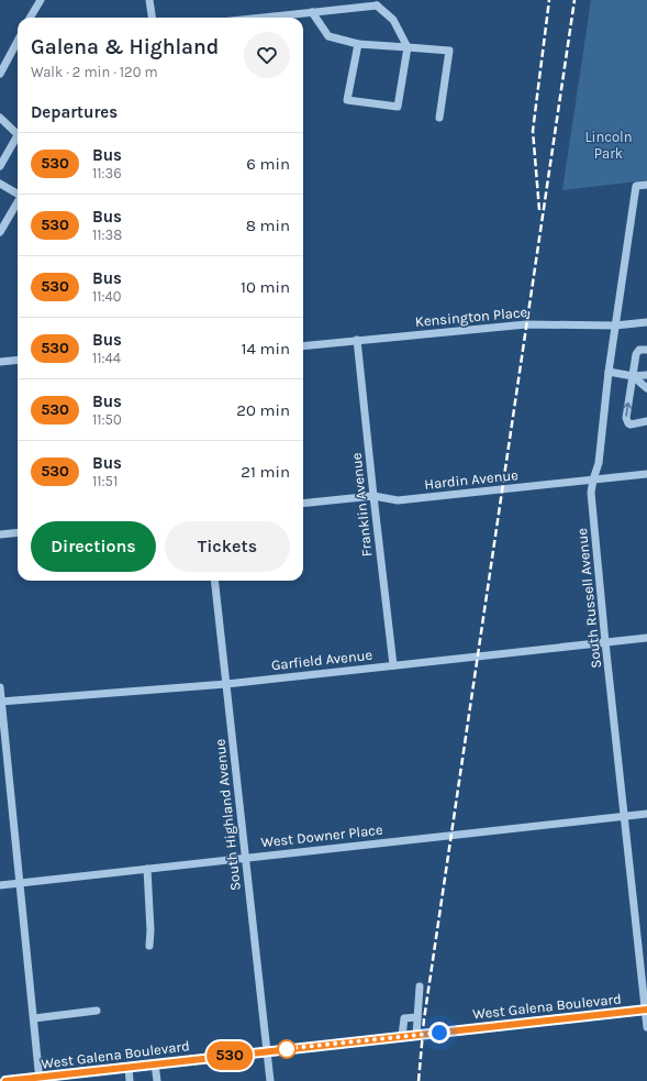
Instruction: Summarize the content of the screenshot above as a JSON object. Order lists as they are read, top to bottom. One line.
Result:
{"streets":{"main road":["West Galena Boulevard"],"street":["Kensington Place","Hardin Avenue","Franklin Avenue","South Russell Avenue","Garfield Avenue","South Highland Avenue","West Downer Place"]},"crossings":[["Kensington Place","Franklin Avenue"],["Kensington Place","South Russell Avenue"],["Hardin Avenue","Franklin Avenue"],["Hardin Avenue","South Russell Avenue"],["Franklin Avenue","Garfield Avenue"],["South Russell Avenue","Garfield Avenue"],["South Russell Avenue","West Downer Place"],["South Russell Avenue","West Galena Boulevard"],["Garfield Avenue","South Highland Avenue"],["South Highland Avenue","West Downer Place"],["South Highland Avenue","West Galena Boulevard"]],"parks":["Lincoln Park"],"lines":["bus line 530"],"page":{"on_map":"530","heading":[["Galena & Highland","Walk · 2 min · 120 m"],"Departures"],"list":[{"mark":"530","name":"Bus","note":"11:36","value":"6 min"},{"mark":"530","name":"Bus","note":"11:38","value":"8 min"},{"mark":"530","name":"Bus","note":"11:40","value":"10 min"},{"mark":"530","name":"Bus","note":"11:44","value":"14 min"},{"mark":"530","name":"Bus","note":"11:50","value":"20 min"},{"mark":"530","name":"Bus","note":"11:51","value":"21 min"}],"buttons":["Directions","Tickets"]}}
